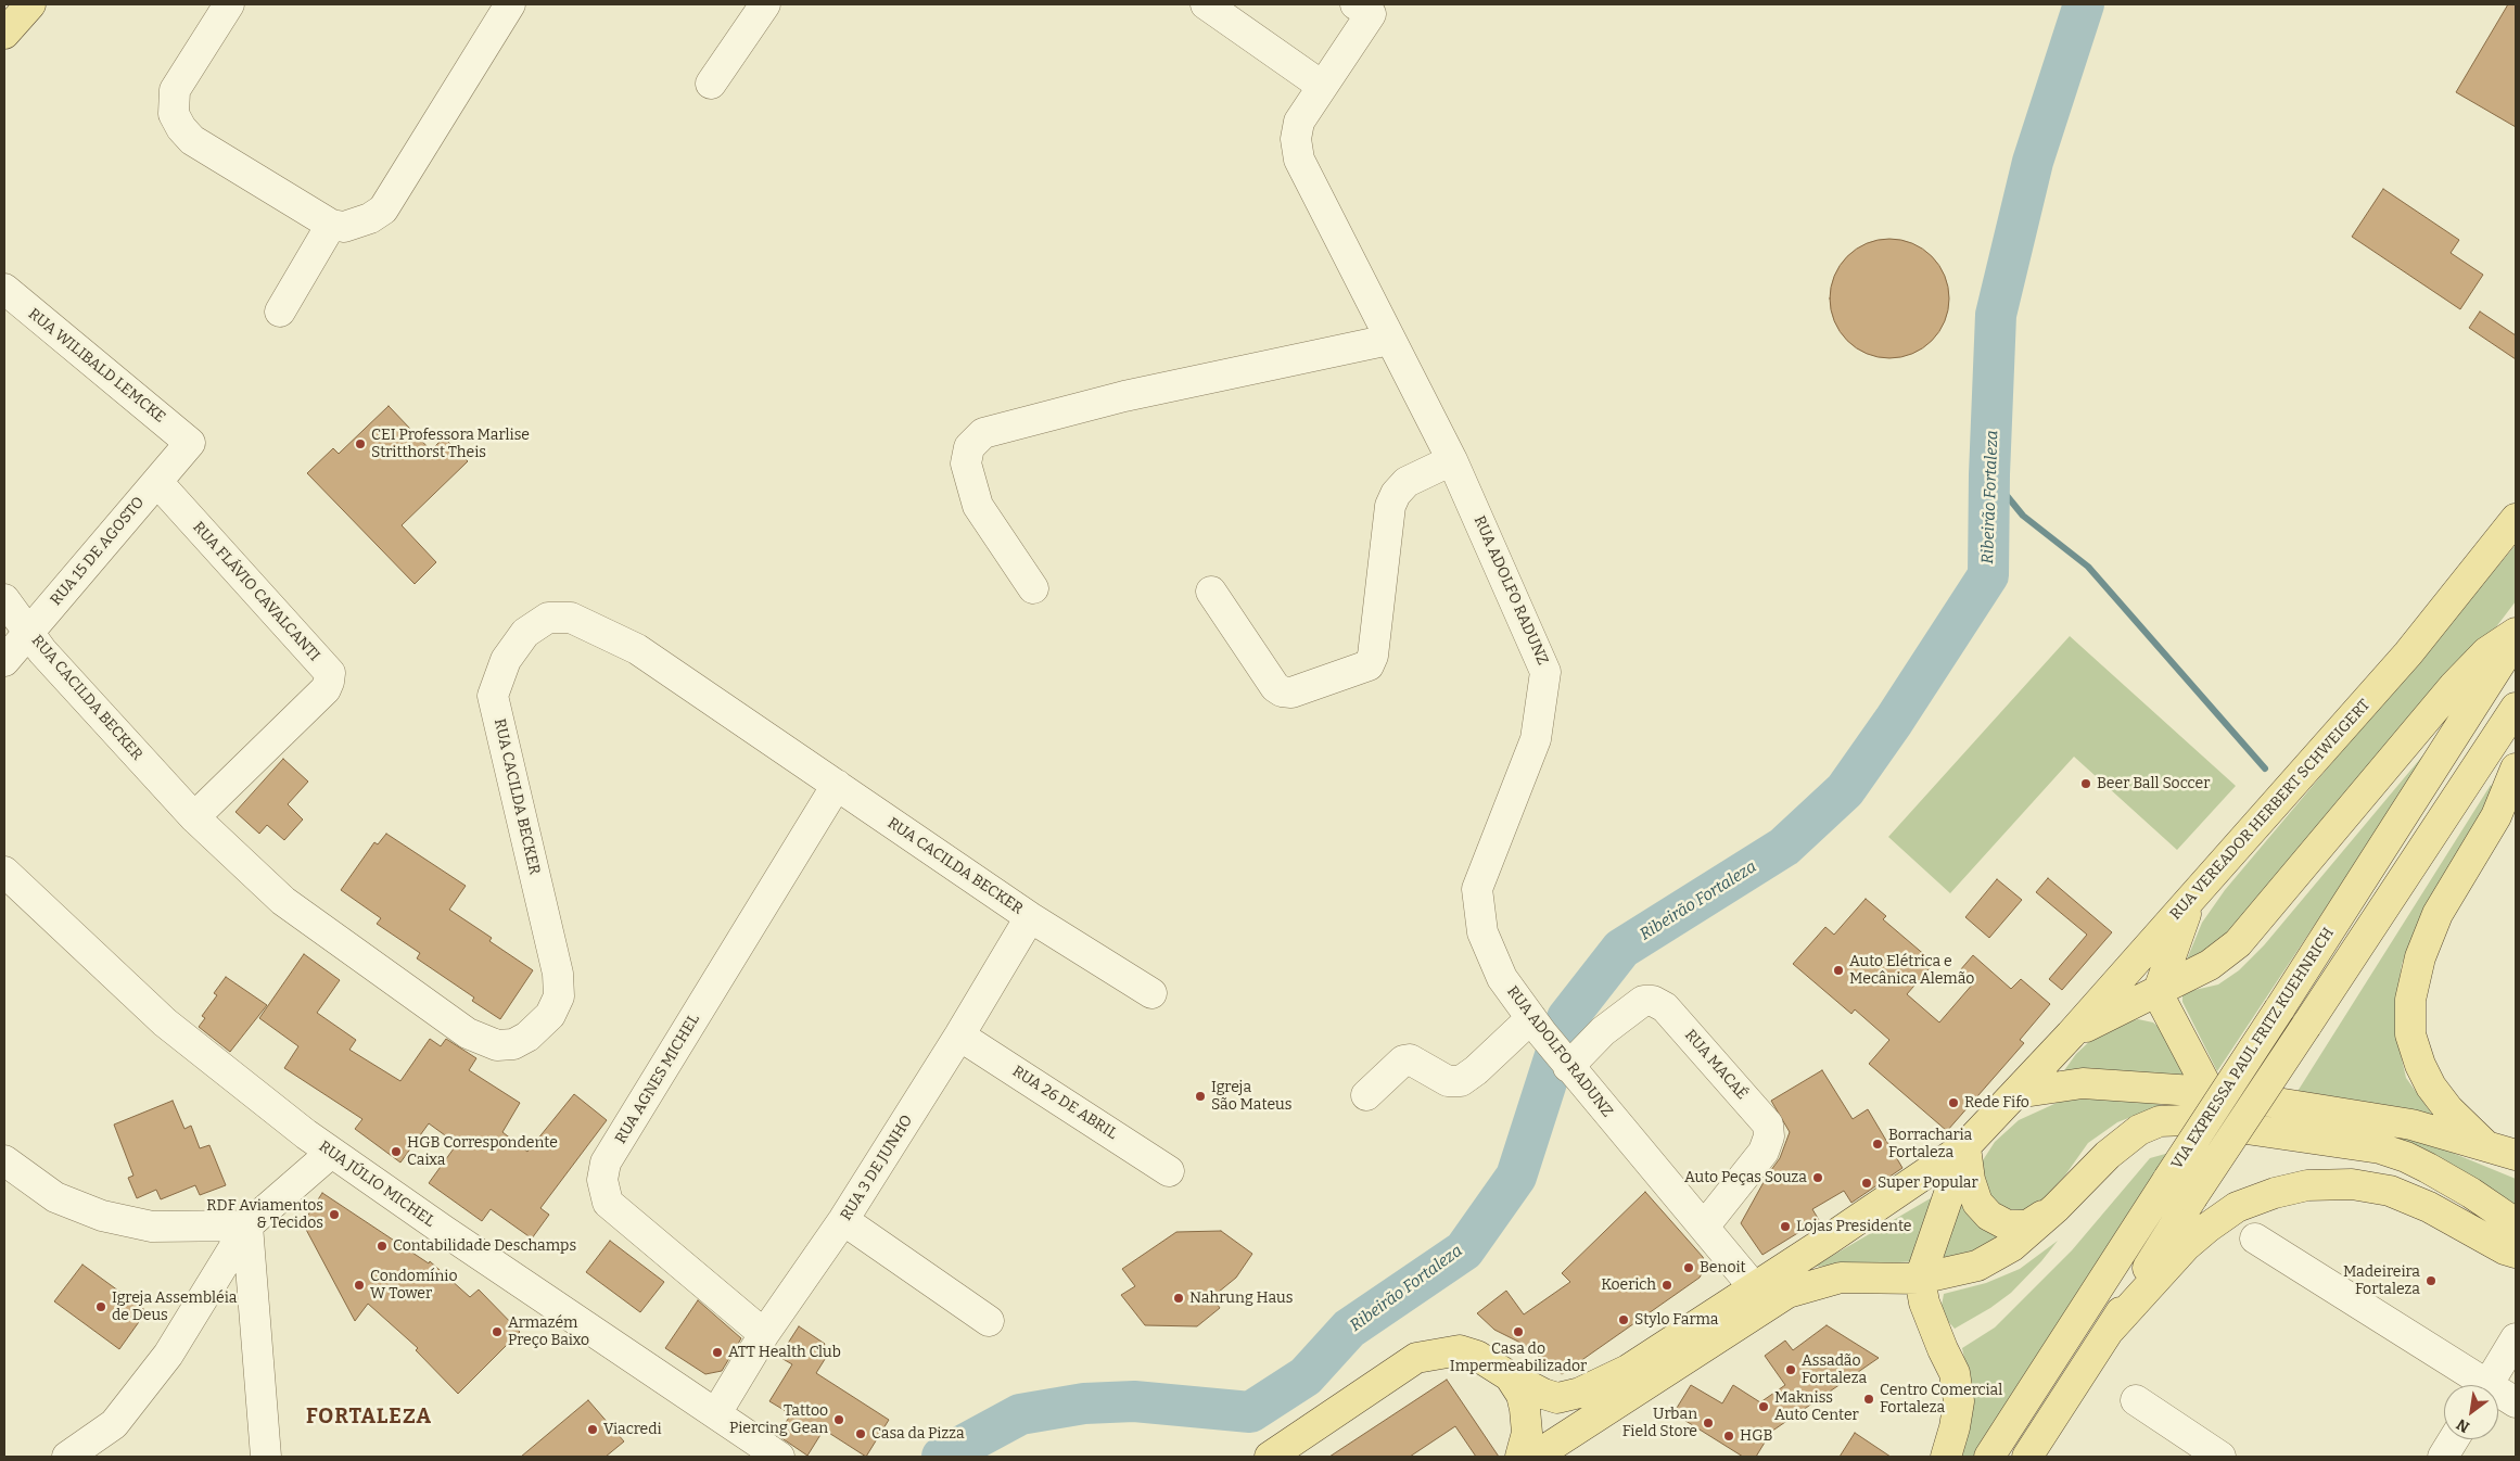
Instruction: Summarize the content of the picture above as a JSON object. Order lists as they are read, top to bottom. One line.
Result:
{"streets":{"main road":["RUA VEREADOR HERBERT SCHWEIGERT","VIA EXPRESSA PAUL FRITZ KUEHNRICH"],"street":["RUA WILIBALD LEMCKE","RUA 15 DE AGOSTO","RUA ADOLFO RADUNZ","RUA FLÁVIO CAVALCANTI","RUA CACILDA BECKER","RUA MACAÉ","RUA AGNES MICHEL","RUA 26 DE ABRIL","RUA 3 DE JUNHO","RUA JÚLIO MICHEL"]},"crossings":[["RUA WILIBALD LEMCKE","RUA 15 DE AGOSTO"],["RUA 15 DE AGOSTO","RUA FLÁVIO CAVALCANTI"],["RUA 15 DE AGOSTO","RUA CACILDA BECKER"],["RUA ADOLFO RADUNZ","RUA MACAÉ"],["RUA FLÁVIO CAVALCANTI","RUA CACILDA BECKER"],["RUA CACILDA BECKER","RUA AGNES MICHEL"],["RUA CACILDA BECKER","RUA 3 DE JUNHO"],["RUA AGNES MICHEL","RUA 3 DE JUNHO"],["RUA 26 DE ABRIL","RUA 3 DE JUNHO"],["RUA 3 DE JUNHO","RUA JÚLIO MICHEL"]],"districts":["FORTALEZA"],"water":["Ribeirão Fortaleza"],"places":["CEI Professora Marlise Stritthorst Theis","Beer Ball Soccer","Auto Elétrica e Mecânica Alemão","Igreja São Mateus","Rede Fifo","Borracharia Fortaleza","HGB Correspondente Caixa","Auto Peças Souza","Super Popular","RDF Aviamentos & Tecidos","Lojas Presidente","Contabilidade Deschamps","Benoit","Madeireira Fortaleza","Condomínio W Tower","Koerich","Nahrung Haus","Igreja Assembléia de Deus","Stylo Farma","Armazém Preço Baixo","Casa do Impermeabilizador","ATT Health Club","Assadão Fortaleza","Centro Comercial Fortaleza","Makniss Auto Center","Tattoo Piercing Gean","Urban Field Store","Viacredi","Casa da Pizza","HGB"],"north":"bottom left"}
